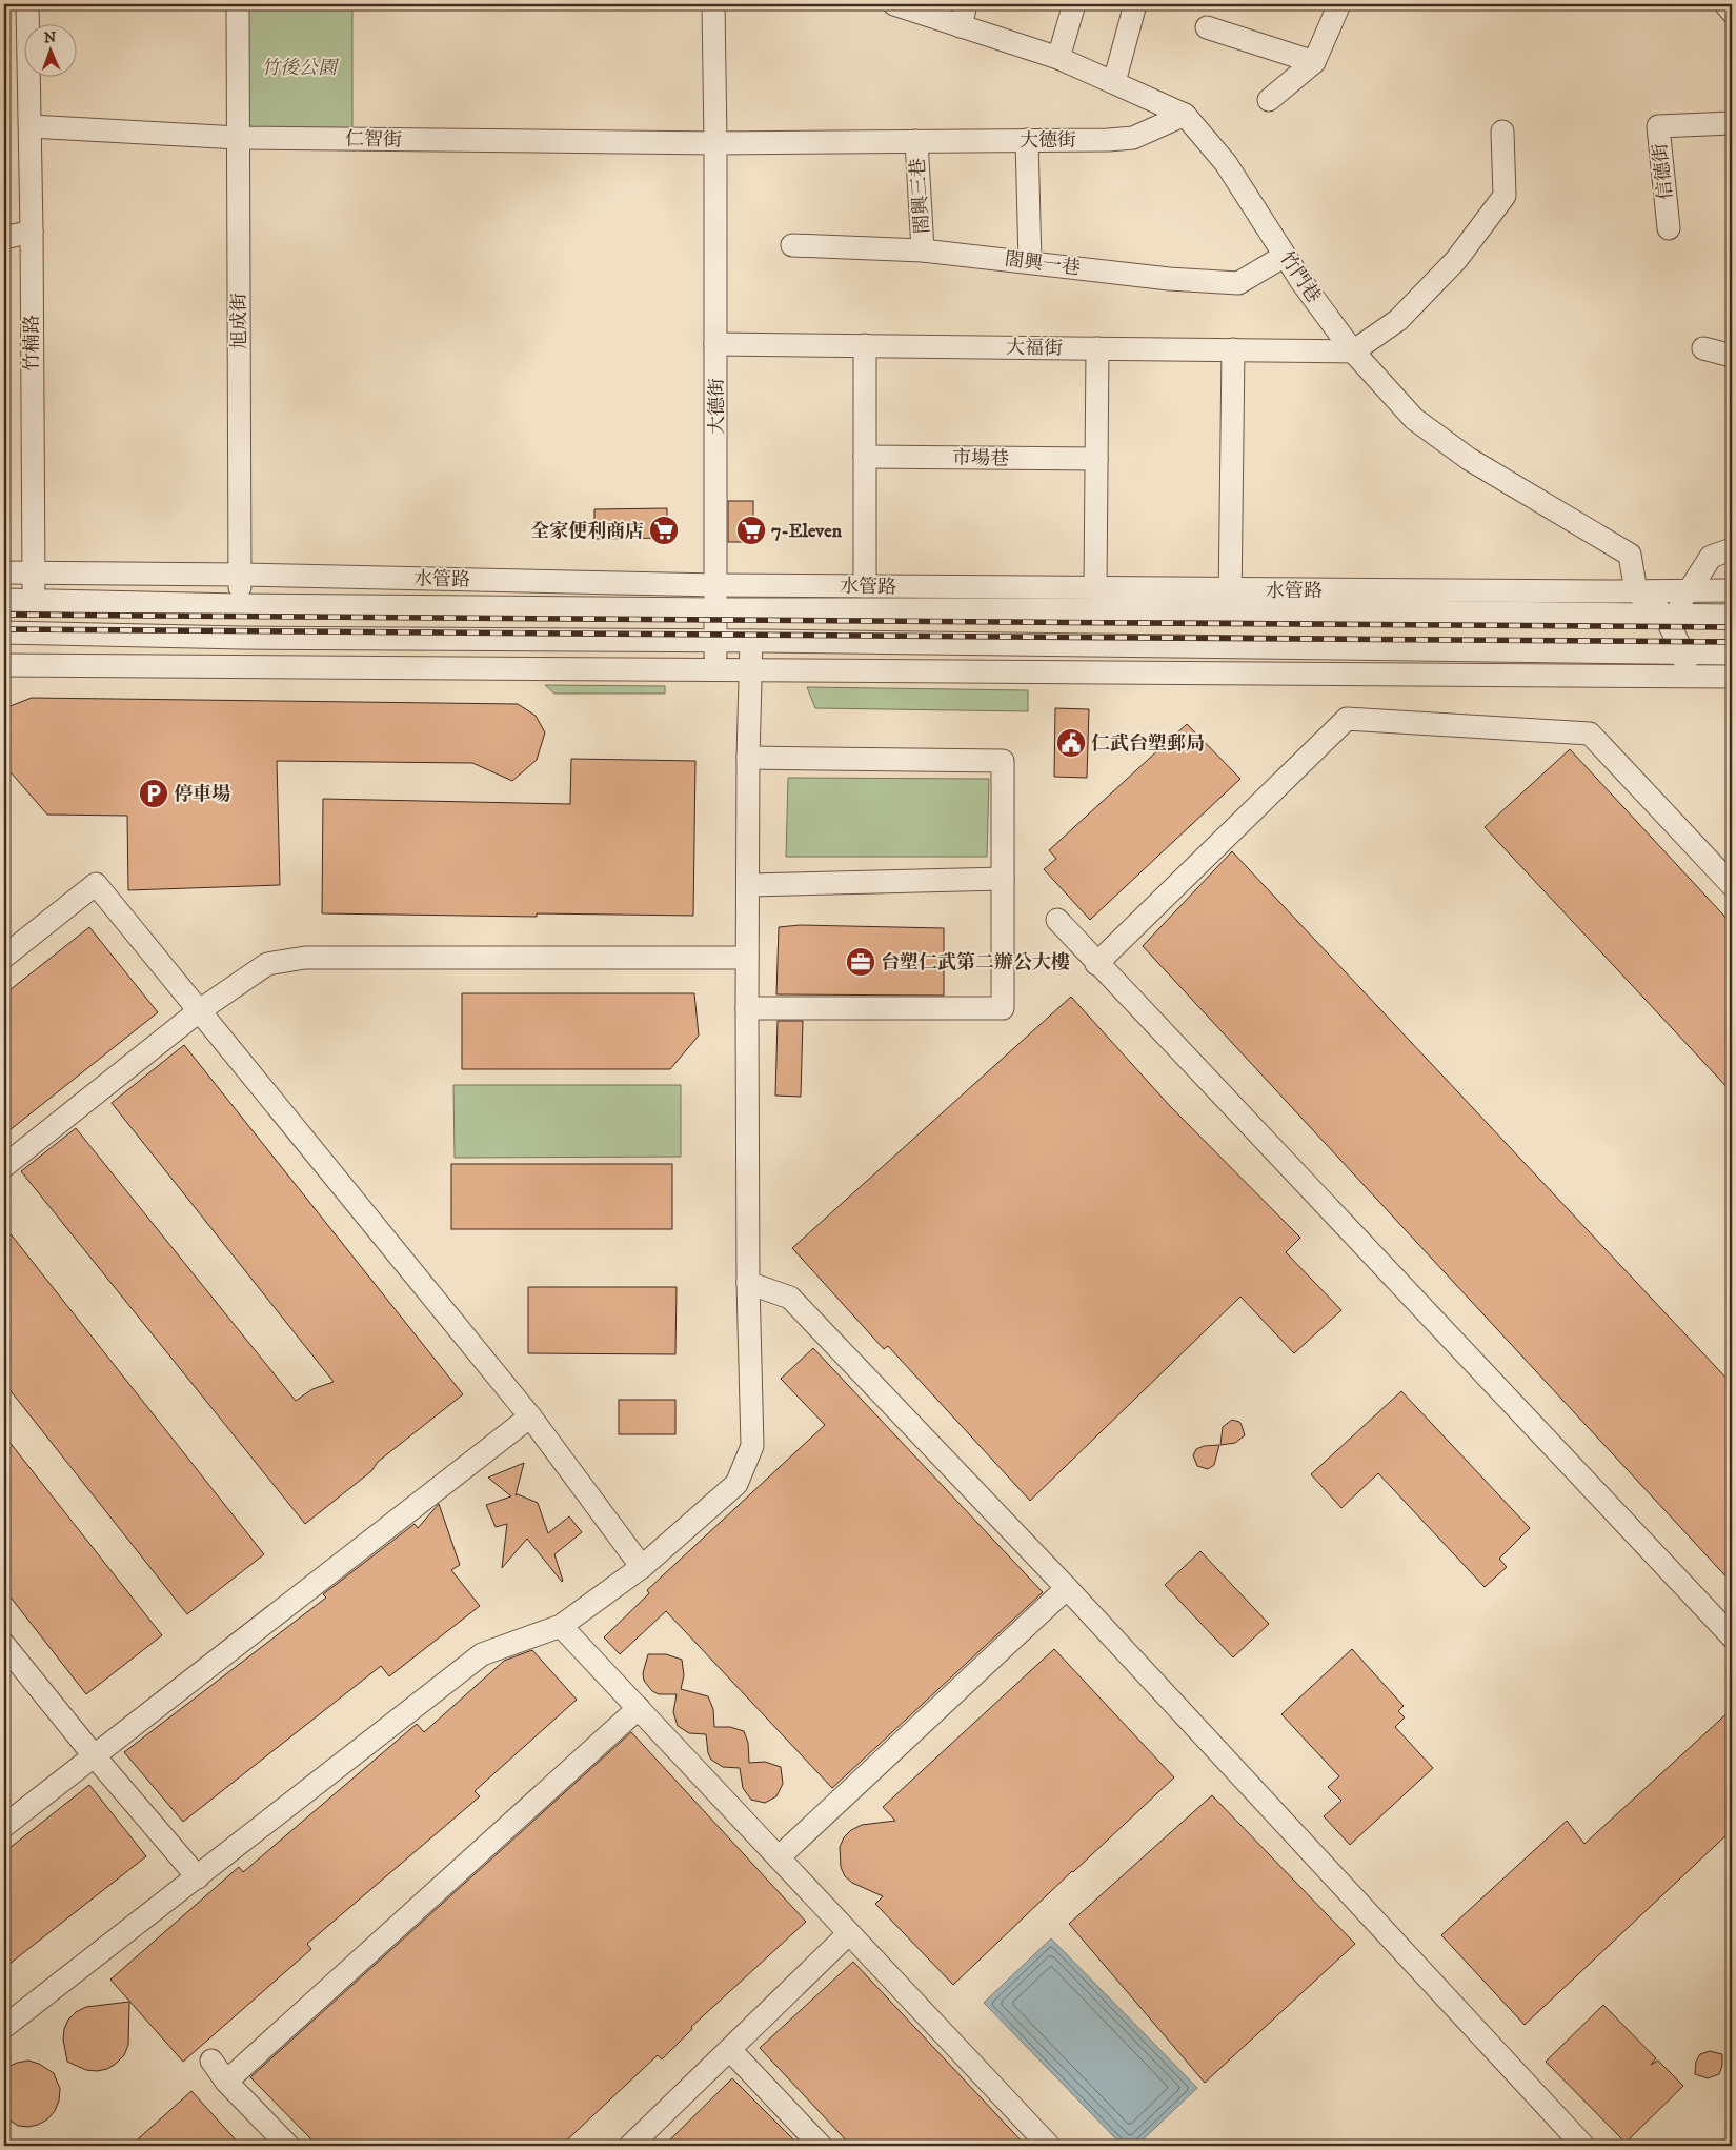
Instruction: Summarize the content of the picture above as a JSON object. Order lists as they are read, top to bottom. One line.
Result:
{"streets":{"street":["仁智街","大德街","信德街","閤興三巷","閤興一巷","竹門巷","旭成街","竹楠路","大福街","市場巷","水管路"]},"crossings":[["仁智街","大德街"],["仁智街","旭成街"],["仁智街","竹楠路"],["大德街","閤興三巷"],["大德街","竹門巷"],["大德街","大福街"],["大德街","水管路"],["閤興三巷","閤興一巷"],["閤興一巷","竹門巷"],["竹門巷","大福街"],["竹門巷","水管路"],["旭成街","水管路"],["竹楠路","水管路"]],"parks":["竹後公園"],"places":{"supermarket":["全家便利商店","7-Eleven"],"public building":["仁武台塑郵局"],"parking":["停車場"],"office":["台塑仁武第二辦公大樓"]},"north":"top"}
